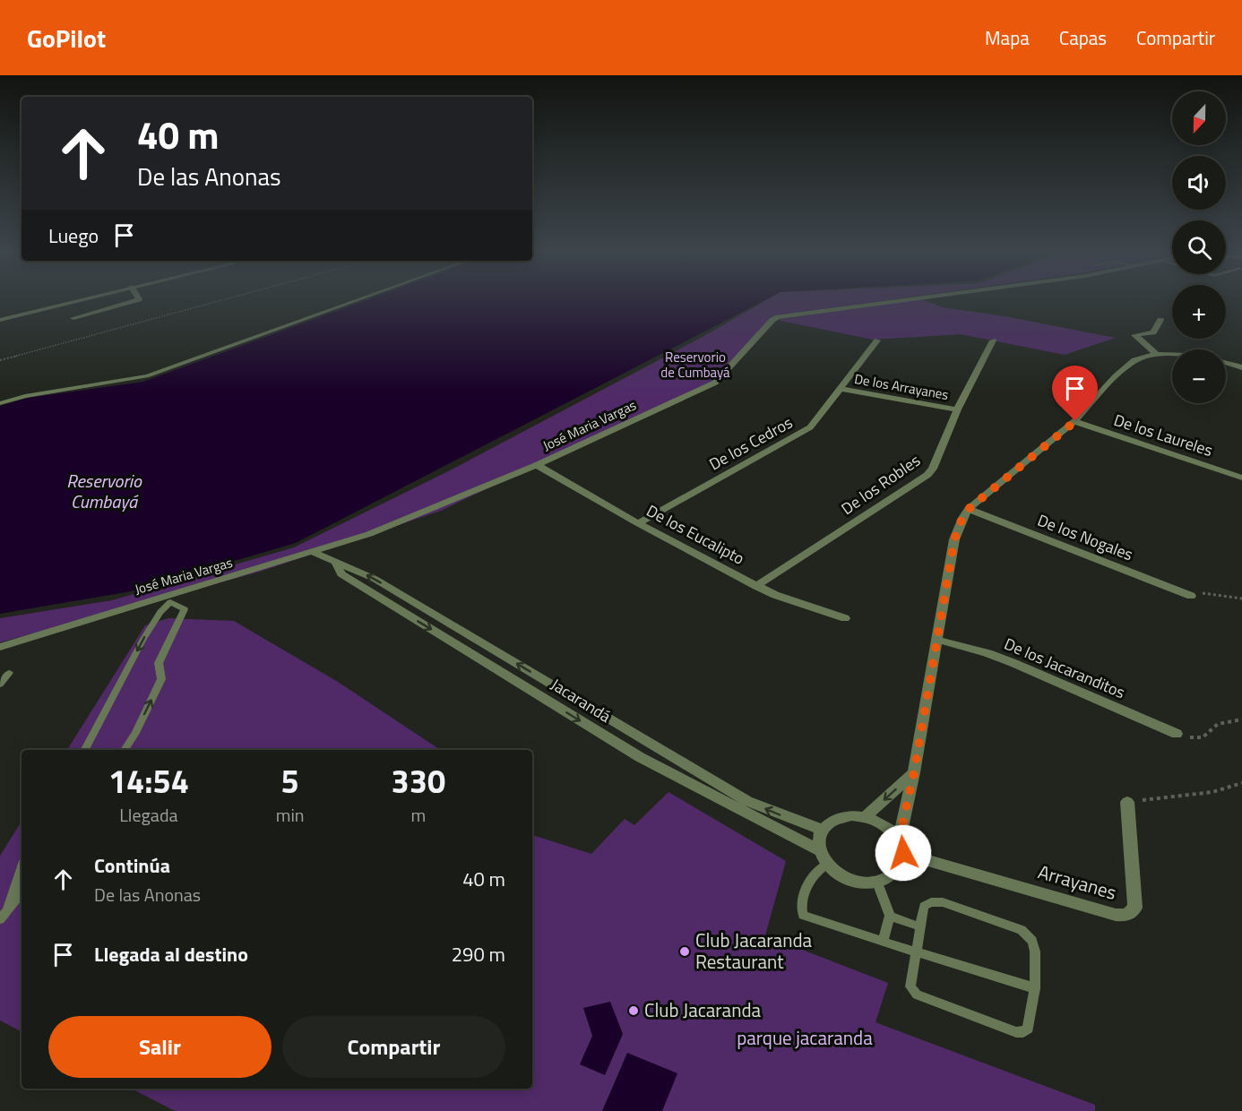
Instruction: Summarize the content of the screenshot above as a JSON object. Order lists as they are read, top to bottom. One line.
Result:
{"streets":{"street":["De los Arrayanes","José Maria Vargas","De los Laureles","De los Cedros","De los Robles","De los Eucalipto","De los Nogales","De los Jacaranditos","Jacarandá","Arrayanes"]},"crossings":[["De los Arrayanes","De los Cedros"],["De los Arrayanes","De los Robles"],["José Maria Vargas","De los Eucalipto"],["José Maria Vargas","Jacarandá"],["De los Cedros","De los Eucalipto"],["De los Robles","De los Eucalipto"],["Jacarandá","Arrayanes"]],"water":["Reservorio Cumbayá"],"parks":["Reservorio de Cumbayá","parque jacaranda"],"places":["Club Jacaranda Restaurant","Club Jacaranda"],"north":"bottom","page":{"header":"GoPilot","nav":["Mapa","Capas","Compartir"],"map_buttons":["+","−"],"turn":["40 m","De las Anonas"],"then":"Luego","eta":["14:54","Llegada","5","min","330","m"],"list":[{"name":"Continúa","note":"De las Anonas","value":"40 m"},{"name":"Llegada al destino","value":"290 m"}],"buttons":["Salir","Compartir"]}}
